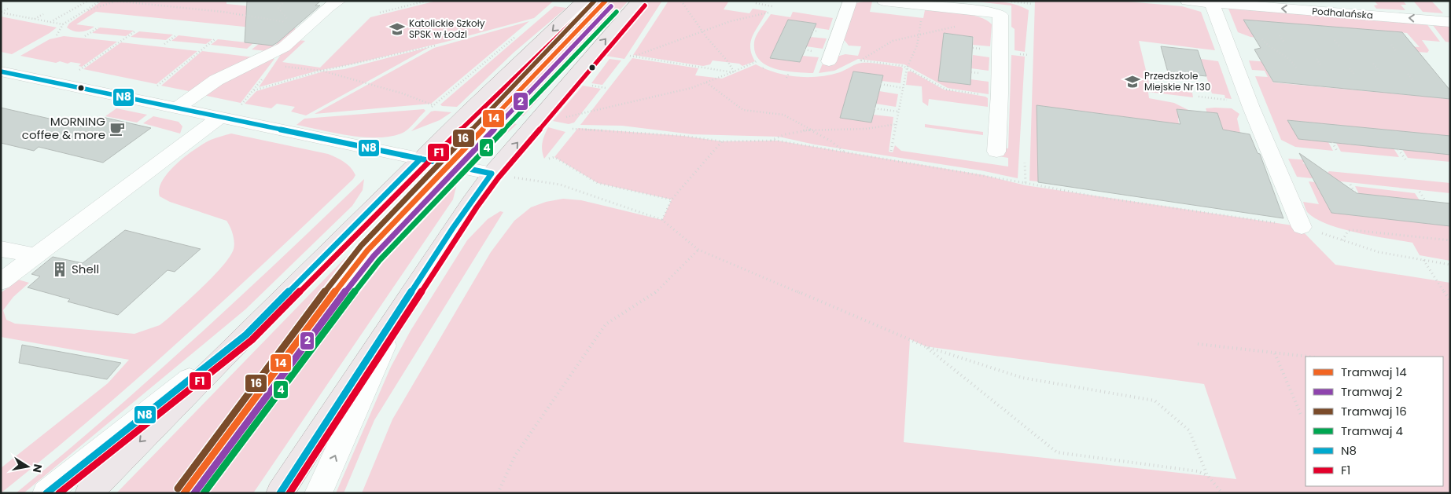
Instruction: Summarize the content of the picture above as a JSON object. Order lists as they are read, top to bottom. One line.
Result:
{"streets":{"street":["Podhalańska"]},"one_way":["Podhalańska"],"places":{"school or university":["Katolickie Szkoły SPSK w Łodzi","Przedszkole Miejskie Nr 130"],"cafe":["MORNING coffee & more"],"building":["Shell"]},"lines":["tram line 14","tram line 16","transit line F1","tram line 2","tram line 4","transit line N8"],"legend":["Tramwaj 14","Tramwaj 2","Tramwaj 16","Tramwaj 4","N8","F1"],"north":"right"}
